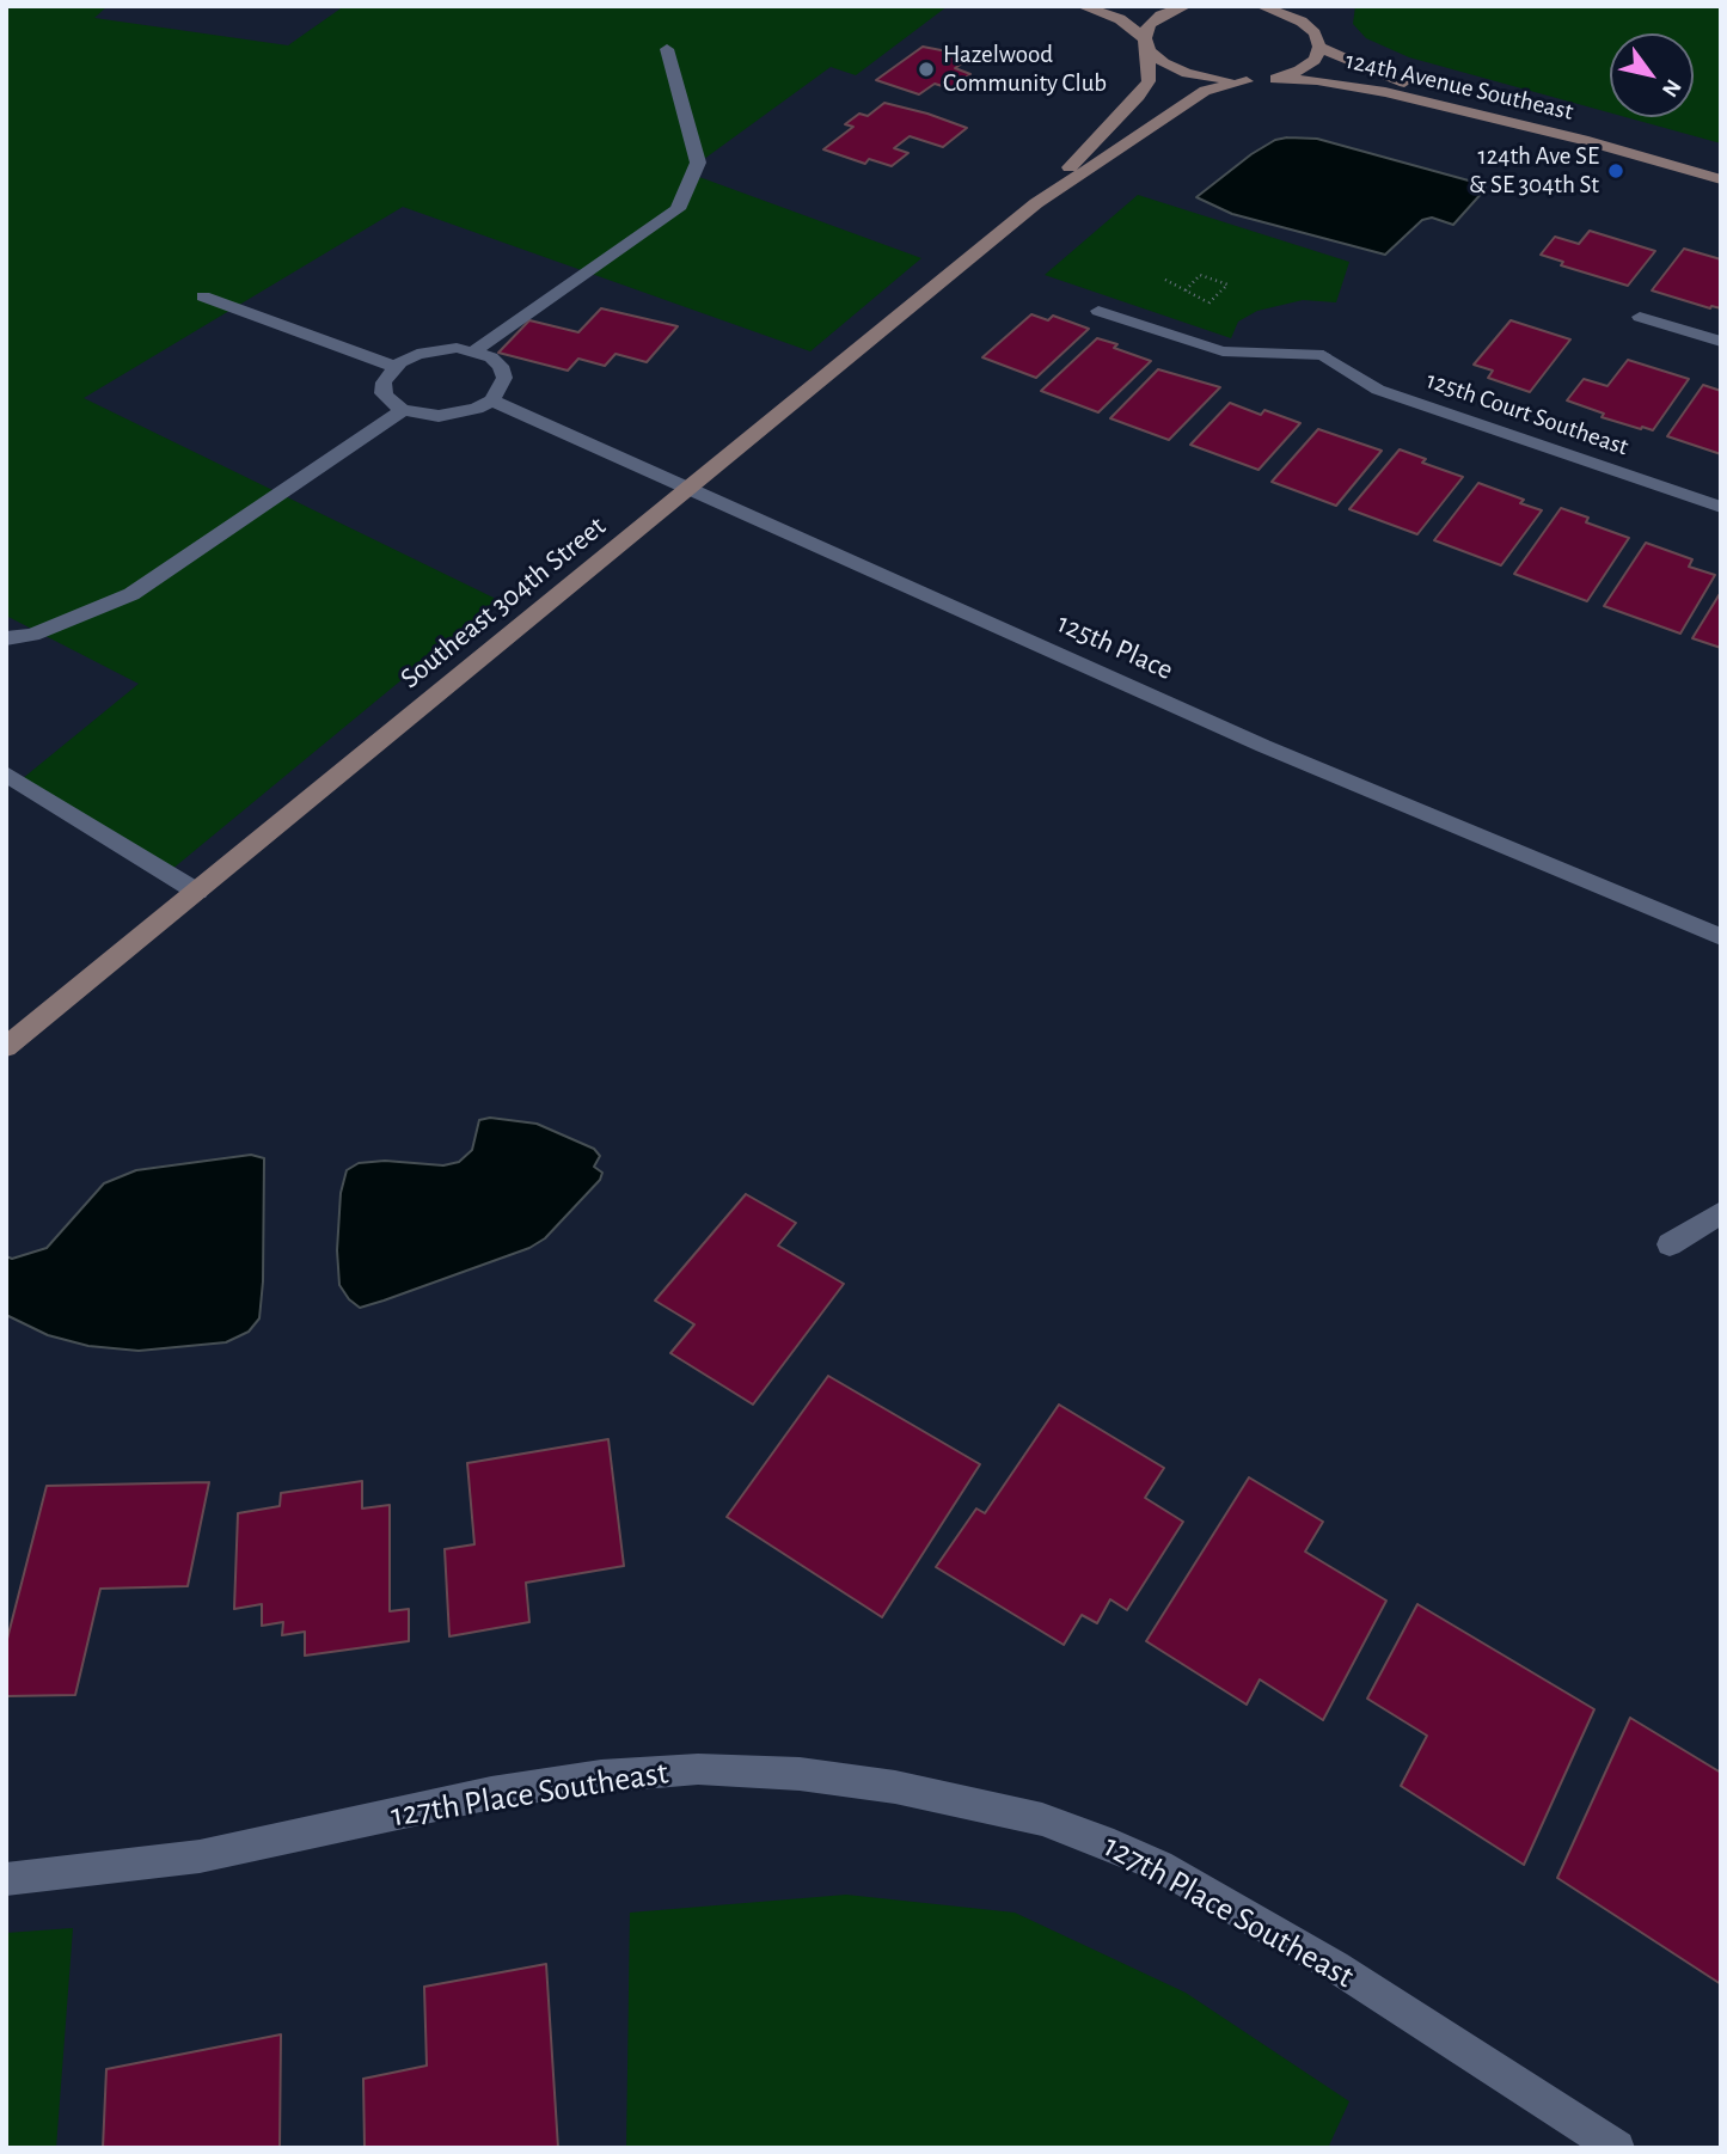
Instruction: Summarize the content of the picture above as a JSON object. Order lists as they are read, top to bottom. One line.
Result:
{"streets":{"street":["124th Avenue Southeast","125th Court Southeast","Southeast 304th Street","125th Place","127th Place Southeast"]},"crossings":[["Southeast 304th Street","125th Place"]],"places":["Hazelwood Community Club","124th Ave SE & SE 304th St"],"north":"bottom right"}
